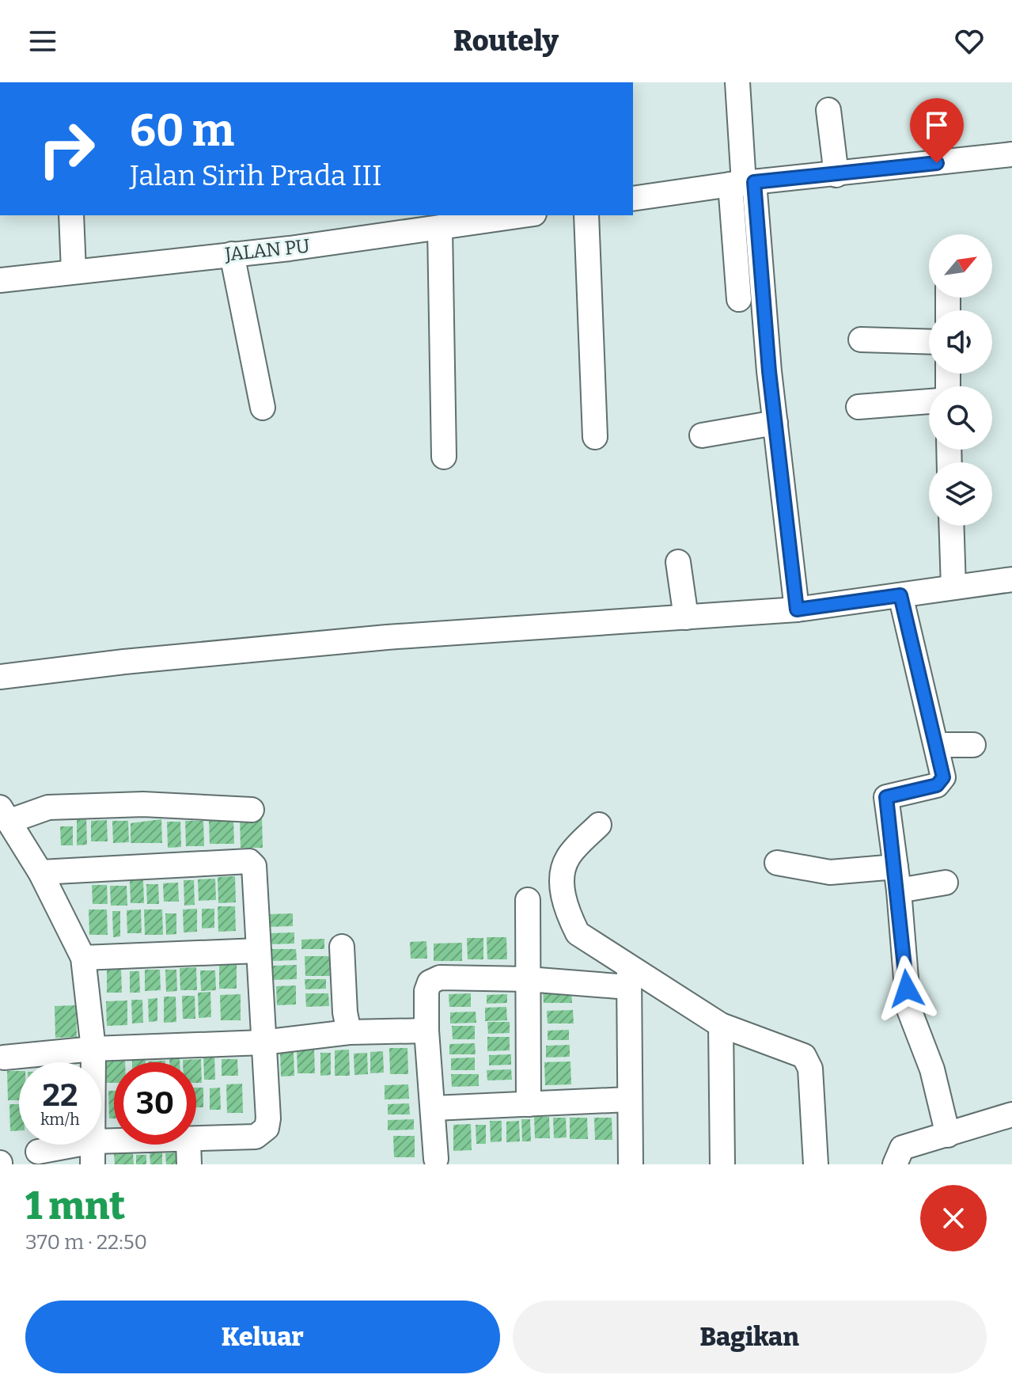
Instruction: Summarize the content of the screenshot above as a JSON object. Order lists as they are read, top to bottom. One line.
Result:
{"streets":{"street":["JALAN PU"]},"north":"top right","page":{"header":"Routely","turn":["60 m","Jalan Sirih Prada III"],"speed":"22 km/h","limit":"30","heading":["1 mnt","370 m · 22:50"],"buttons":["Keluar","Bagikan"]}}
